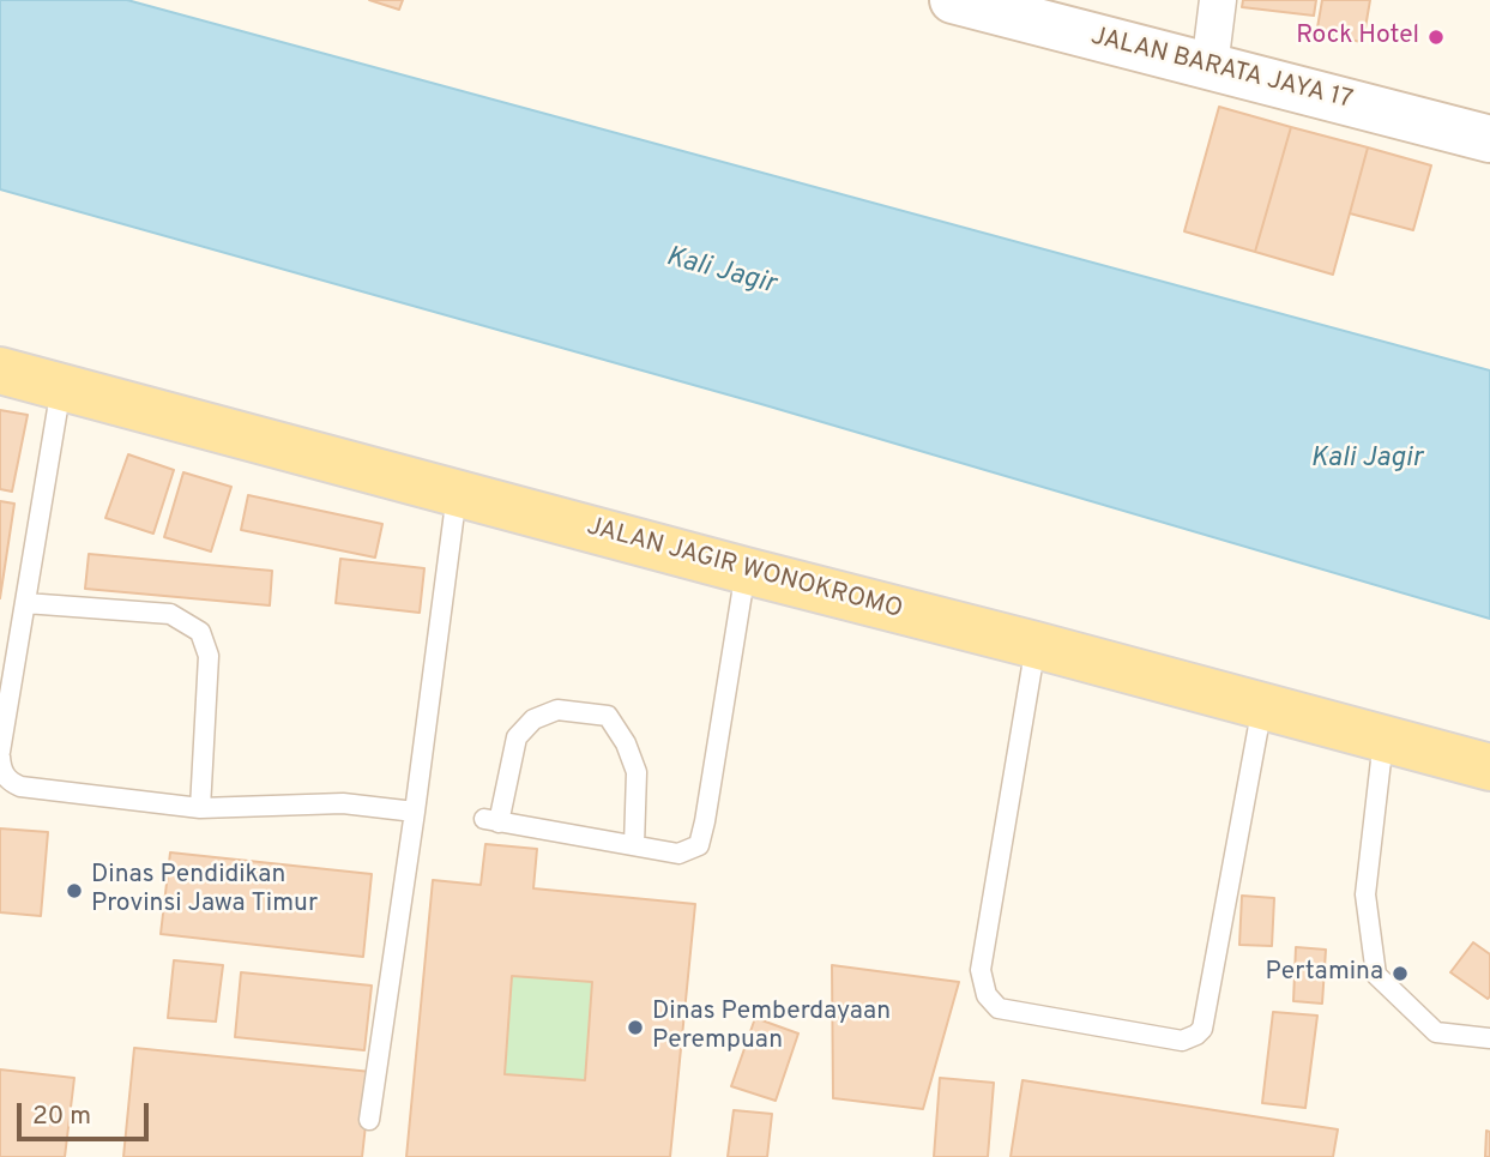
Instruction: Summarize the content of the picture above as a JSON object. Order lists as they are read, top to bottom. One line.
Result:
{"streets":{"main road":["JALAN JAGIR WONOKROMO"],"street":["JALAN BARATA JAYA 17"]},"water":["Kali Jagir"],"places":["Rock Hotel","Dinas Pendidikan Provinsi Jawa Timur","Pertamina","Dinas Pemberdayaan Perempuan"],"scale_bar":"20 m"}
